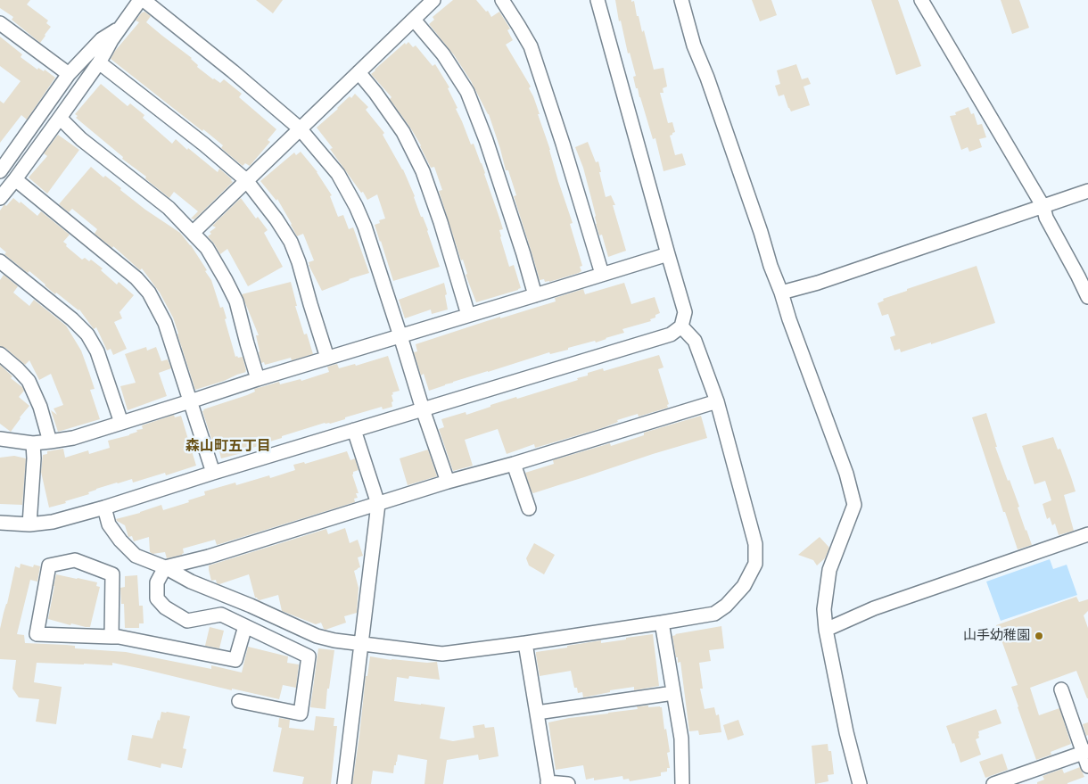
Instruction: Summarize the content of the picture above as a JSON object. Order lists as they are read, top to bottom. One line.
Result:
{"districts":["森山町五丁目"],"places":["山手幼稚園"]}
